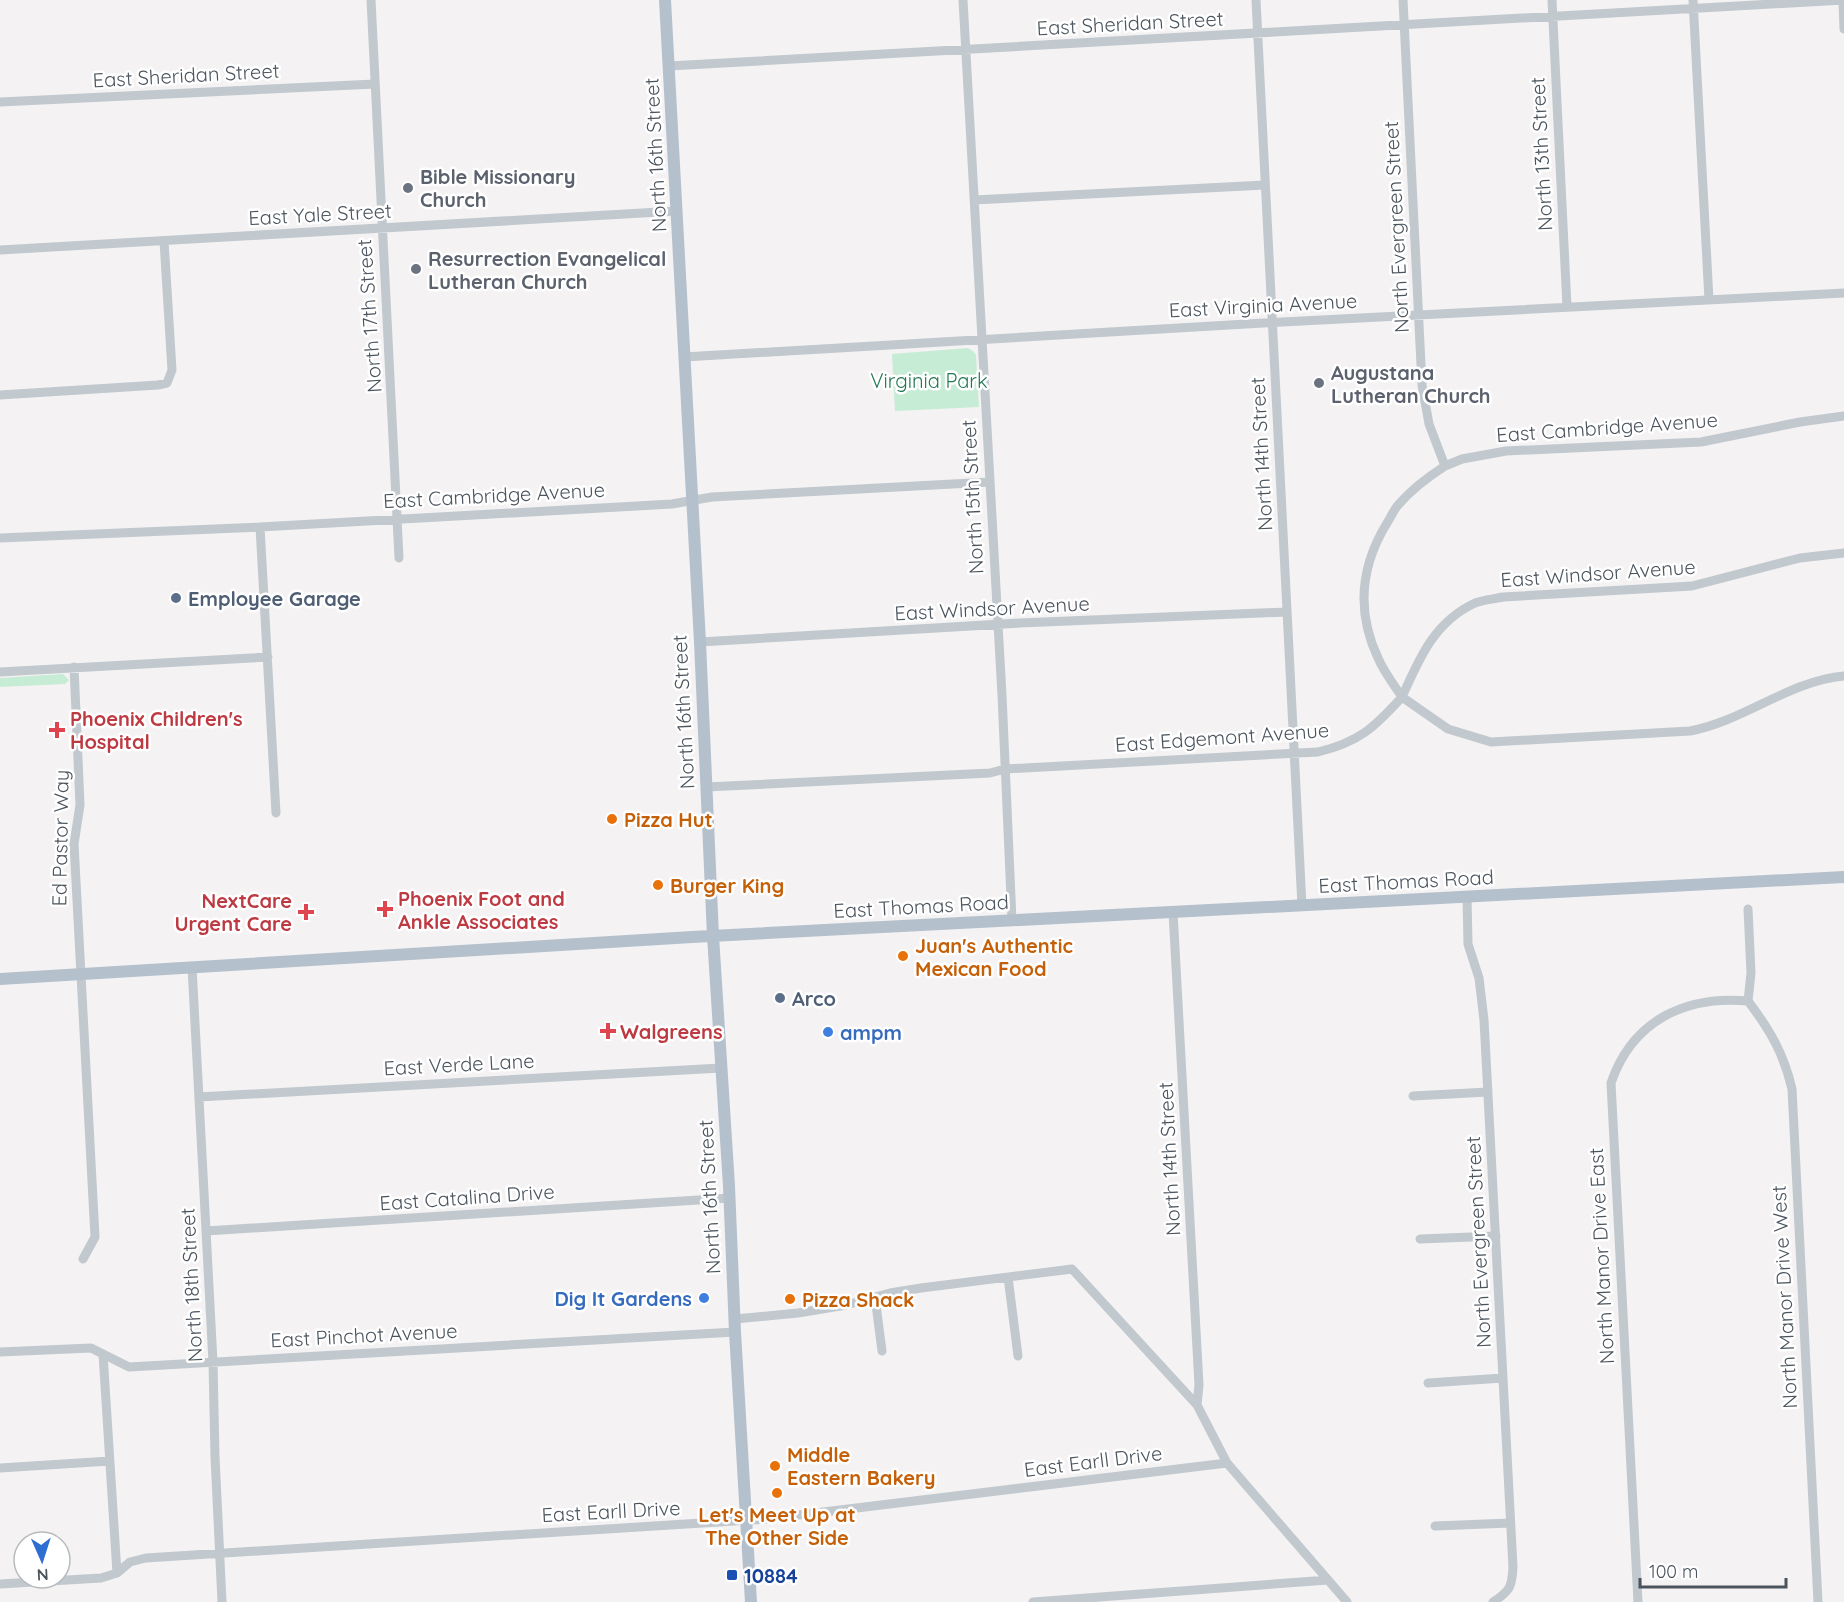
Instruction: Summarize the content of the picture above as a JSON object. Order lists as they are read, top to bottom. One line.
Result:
{"streets":{"main road":["North 16th Street","East Thomas Road"],"street":["East Sheridan Street","North 13th Street","East Yale Street","North Evergreen Street","East Virginia Avenue","North 17th Street","East Cambridge Avenue","North 14th Street","North 15th Street","East Windsor Avenue","East Edgemont Avenue","Ed Pastor Way","East Verde Lane","East Catalina Drive","North Manor Drive East","North 18th Street","North Manor Drive West","East Pinchot Avenue","East Earll Drive"]},"crossings":[["East Sheridan Street","North 13th Street"],["East Sheridan Street","North 16th Street"],["East Sheridan Street","North Evergreen Street"],["East Sheridan Street","North 17th Street"],["East Sheridan Street","North 14th Street"],["East Sheridan Street","North 15th Street"],["North 13th Street","East Virginia Avenue"],["North 16th Street","East Yale Street"],["North 16th Street","East Virginia Avenue"],["North 16th Street","East Cambridge Avenue"],["North 16th Street","East Windsor Avenue"],["North 16th Street","East Edgemont Avenue"],["North 16th Street","East Thomas Road"],["North 16th Street","East Verde Lane"],["North 16th Street","East Catalina Drive"],["North 16th Street","East Pinchot Avenue"],["North 16th Street","East Earll Drive"],["East Yale Street","North 17th Street"],["North Evergreen Street","East Virginia Avenue"],["North Evergreen Street","East Cambridge Avenue"],["North Evergreen Street","East Thomas Road"],["East Virginia Avenue","North 14th Street"],["East Virginia Avenue","North 15th Street"],["North 17th Street","East Cambridge Avenue"],["East Cambridge Avenue","North 15th Street"],["North 14th Street","East Windsor Avenue"],["North 14th Street","East Edgemont Avenue"],["North 14th Street","East Thomas Road"],["North 15th Street","East Windsor Avenue"],["North 15th Street","East Edgemont Avenue"],["North 15th Street","East Thomas Road"],["East Windsor Avenue","East Edgemont Avenue"],["Ed Pastor Way","East Thomas Road"],["East Thomas Road","North 18th Street"],["East Verde Lane","North 18th Street"],["East Catalina Drive","North 18th Street"],["North Manor Drive East","North Manor Drive West"],["North 18th Street","East Pinchot Avenue"],["North 18th Street","East Earll Drive"]],"parks":["Virginia Park"],"places":{"other":["Bible Missionary Church","Resurrection Evangelical Lutheran Church","Augustana Lutheran Church","Employee Garage","Pizza Hut","Burger King","Juan's Authentic Mexican Food","Arco","ampm","Dig It Gardens","Pizza Shack","Middle Eastern Bakery","Let's Meet Up at The Other Side"],"health":["Phoenix Children's Hospital","Phoenix Foot and Ankle Associates","NextCare Urgent Care","Walgreens"],"transit":["10884"]},"scale_bar":"100 m","north":"bottom"}
